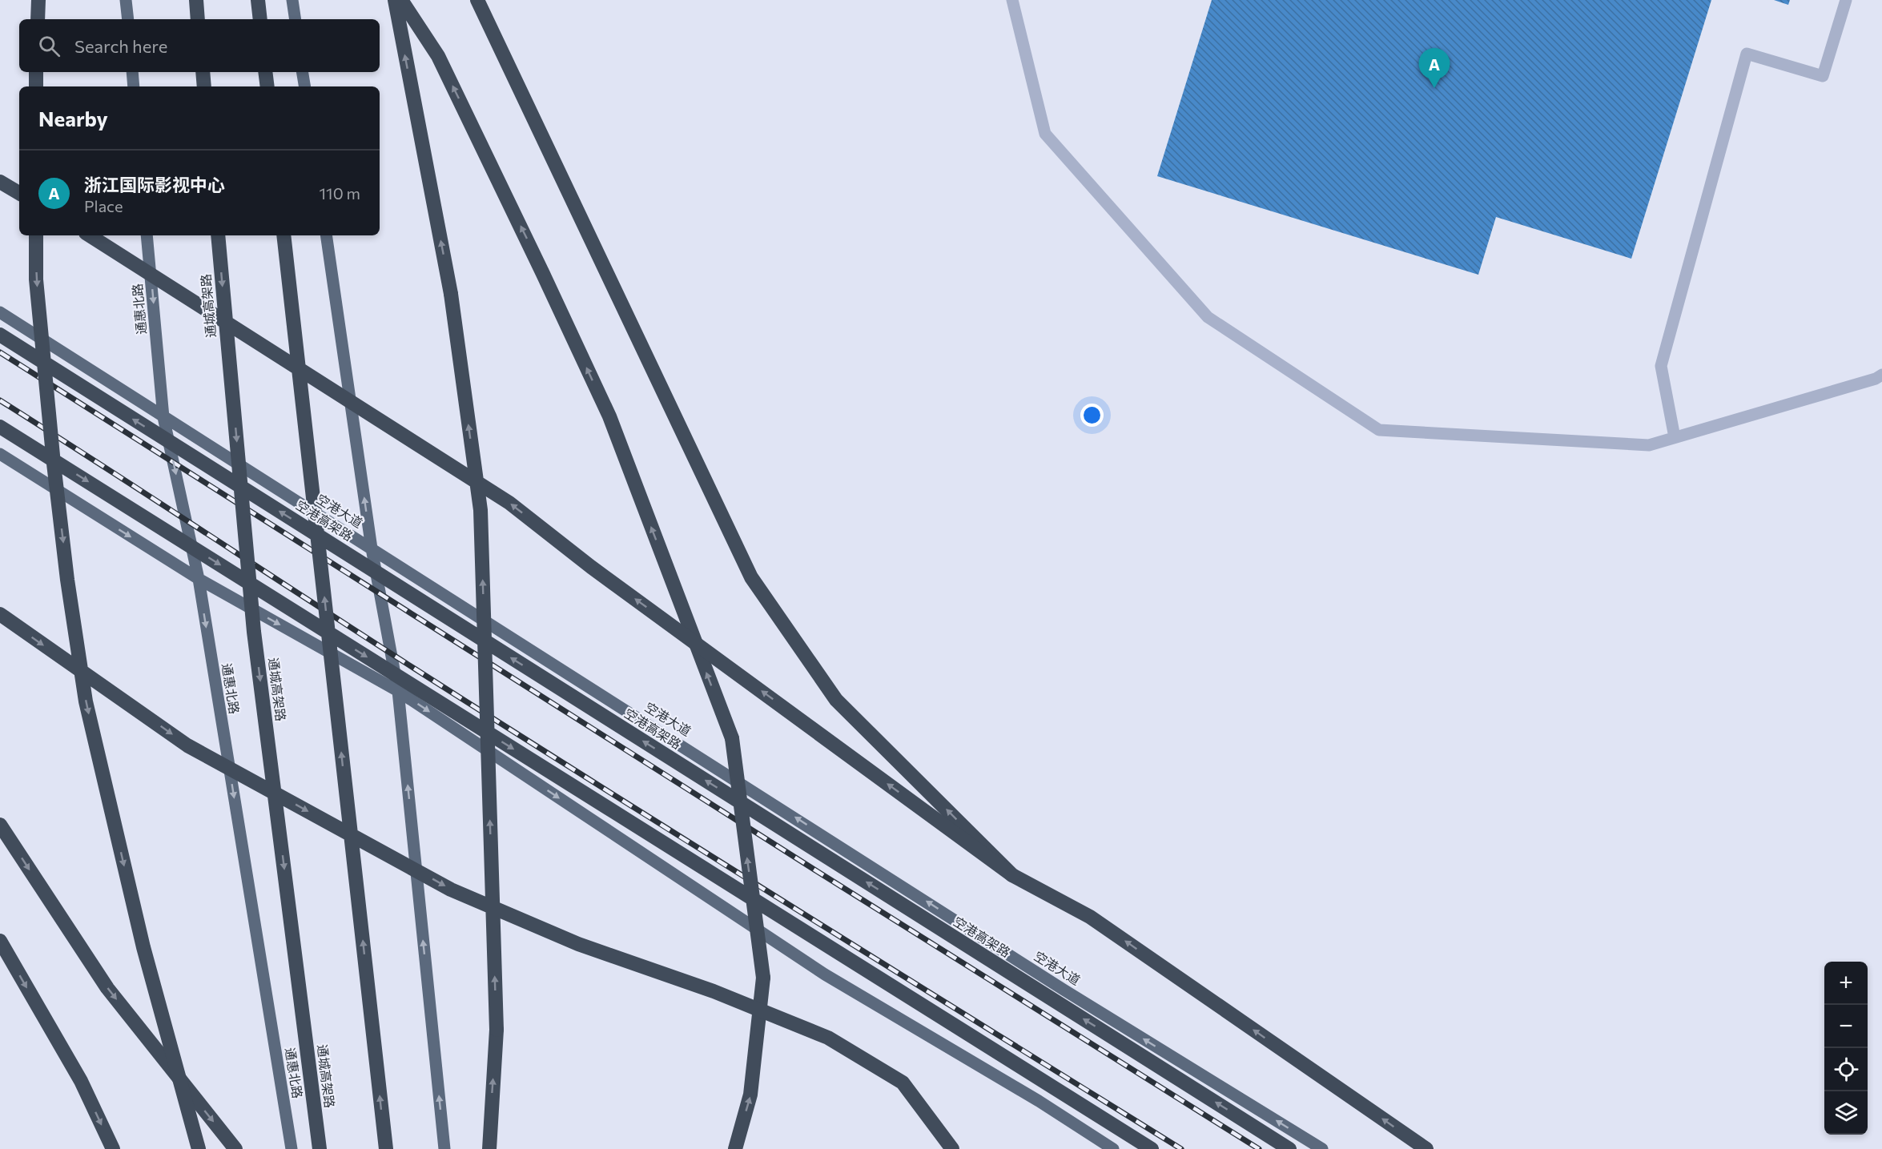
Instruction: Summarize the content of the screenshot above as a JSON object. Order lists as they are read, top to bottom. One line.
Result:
{"streets":{"highway":["通城高架路","空港高架路"],"main road":["通惠北路","空港大道"]},"crossings":[["通惠北路","空港大道"]],"one_way":["通惠北路","空港大道"],"page":{"search":"Search here","pins":"A","heading":"Nearby","list":[{"mark":"A","name":"浙江国际影视中心","note":"Place","value":"110 m"}],"map_buttons":["+","−"]}}
